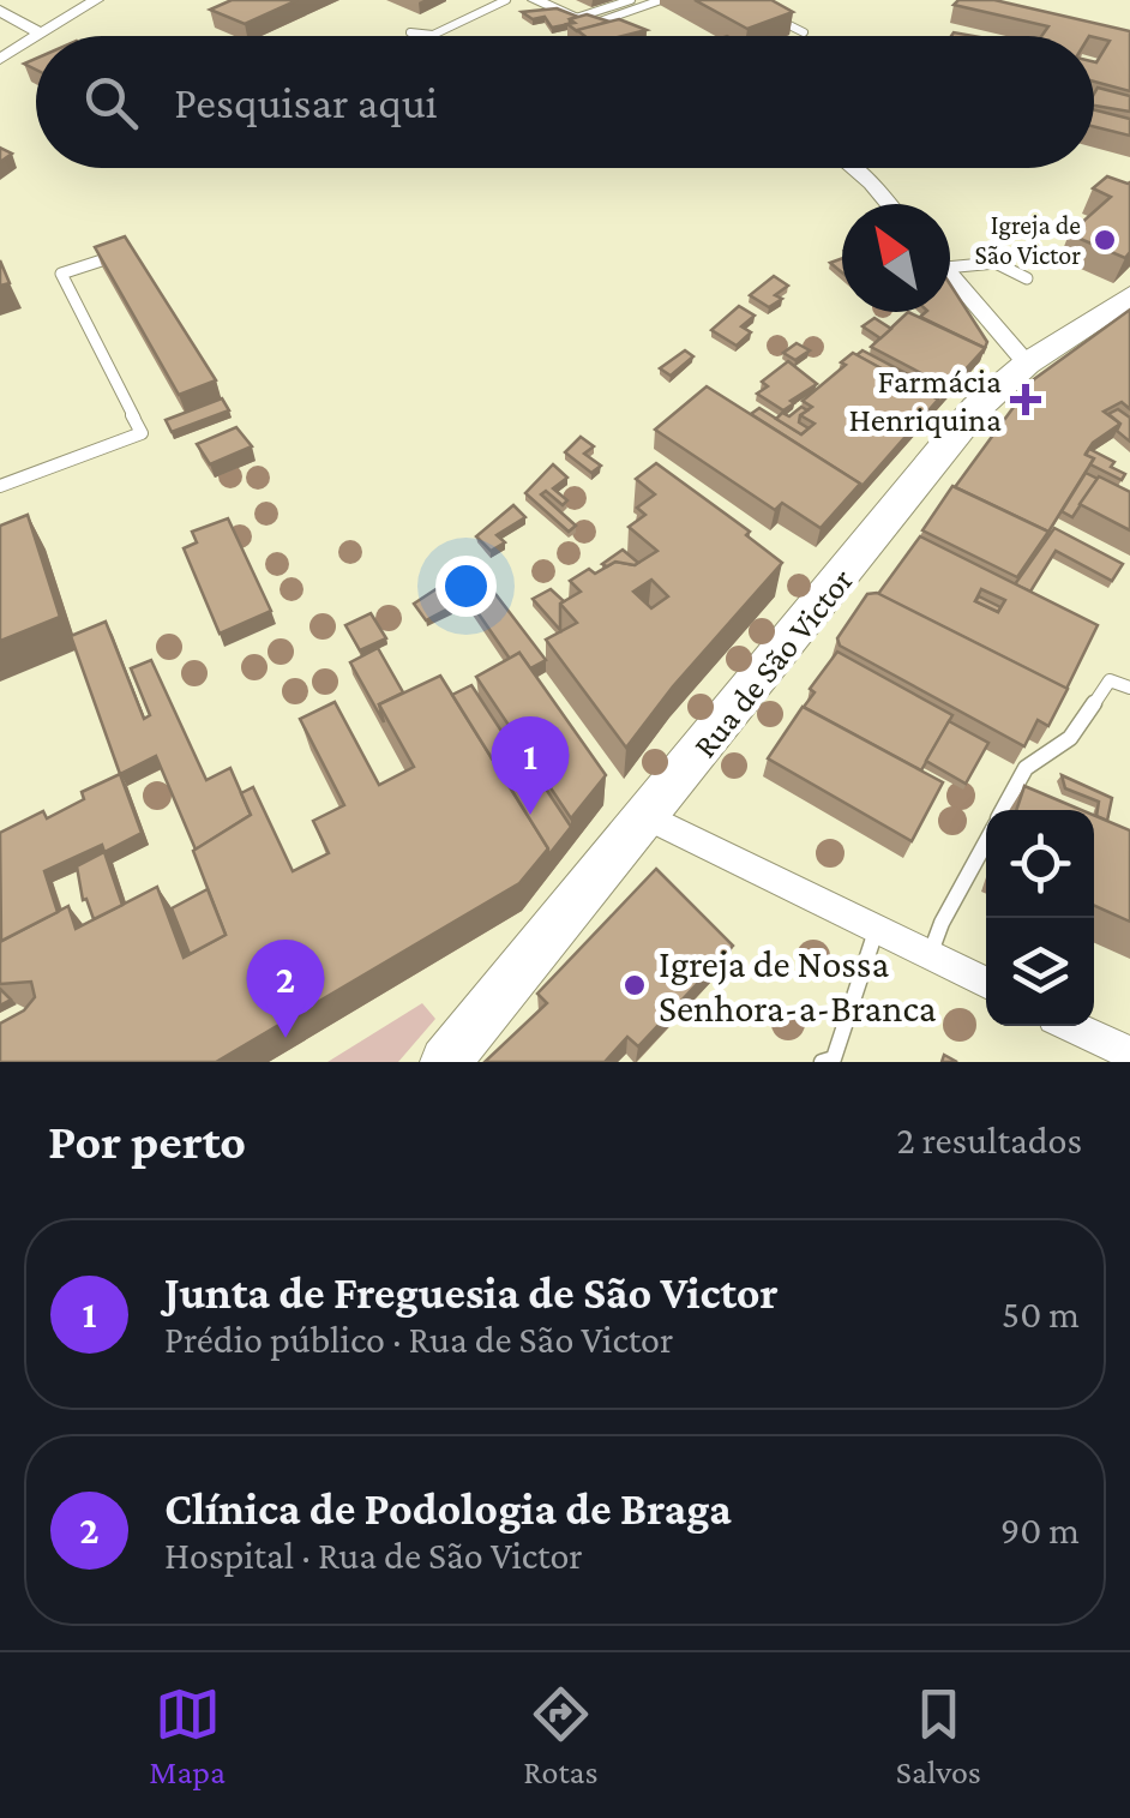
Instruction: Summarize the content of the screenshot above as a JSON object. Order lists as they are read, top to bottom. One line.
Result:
{"streets":{"main road":["Rua de São Victor"]},"places":{"other":["Igreja de São Victor","Igreja de Nossa Senhora-a-Branca"],"health":["Farmácia Henriquina"]},"north":"top left","page":{"search":"Pesquisar aqui","pins":["1","2"],"heading":["Por perto","2 resultados"],"list":[{"mark":"1","name":"Junta de Freguesia de São Victor","note":"Prédio público · Rua de São Victor","value":"50 m"},{"mark":"2","name":"Clínica de Podologia de Braga","note":"Hospital · Rua de São Victor","value":"90 m"}],"nav":["Mapa","Rotas","Salvos"]}}
